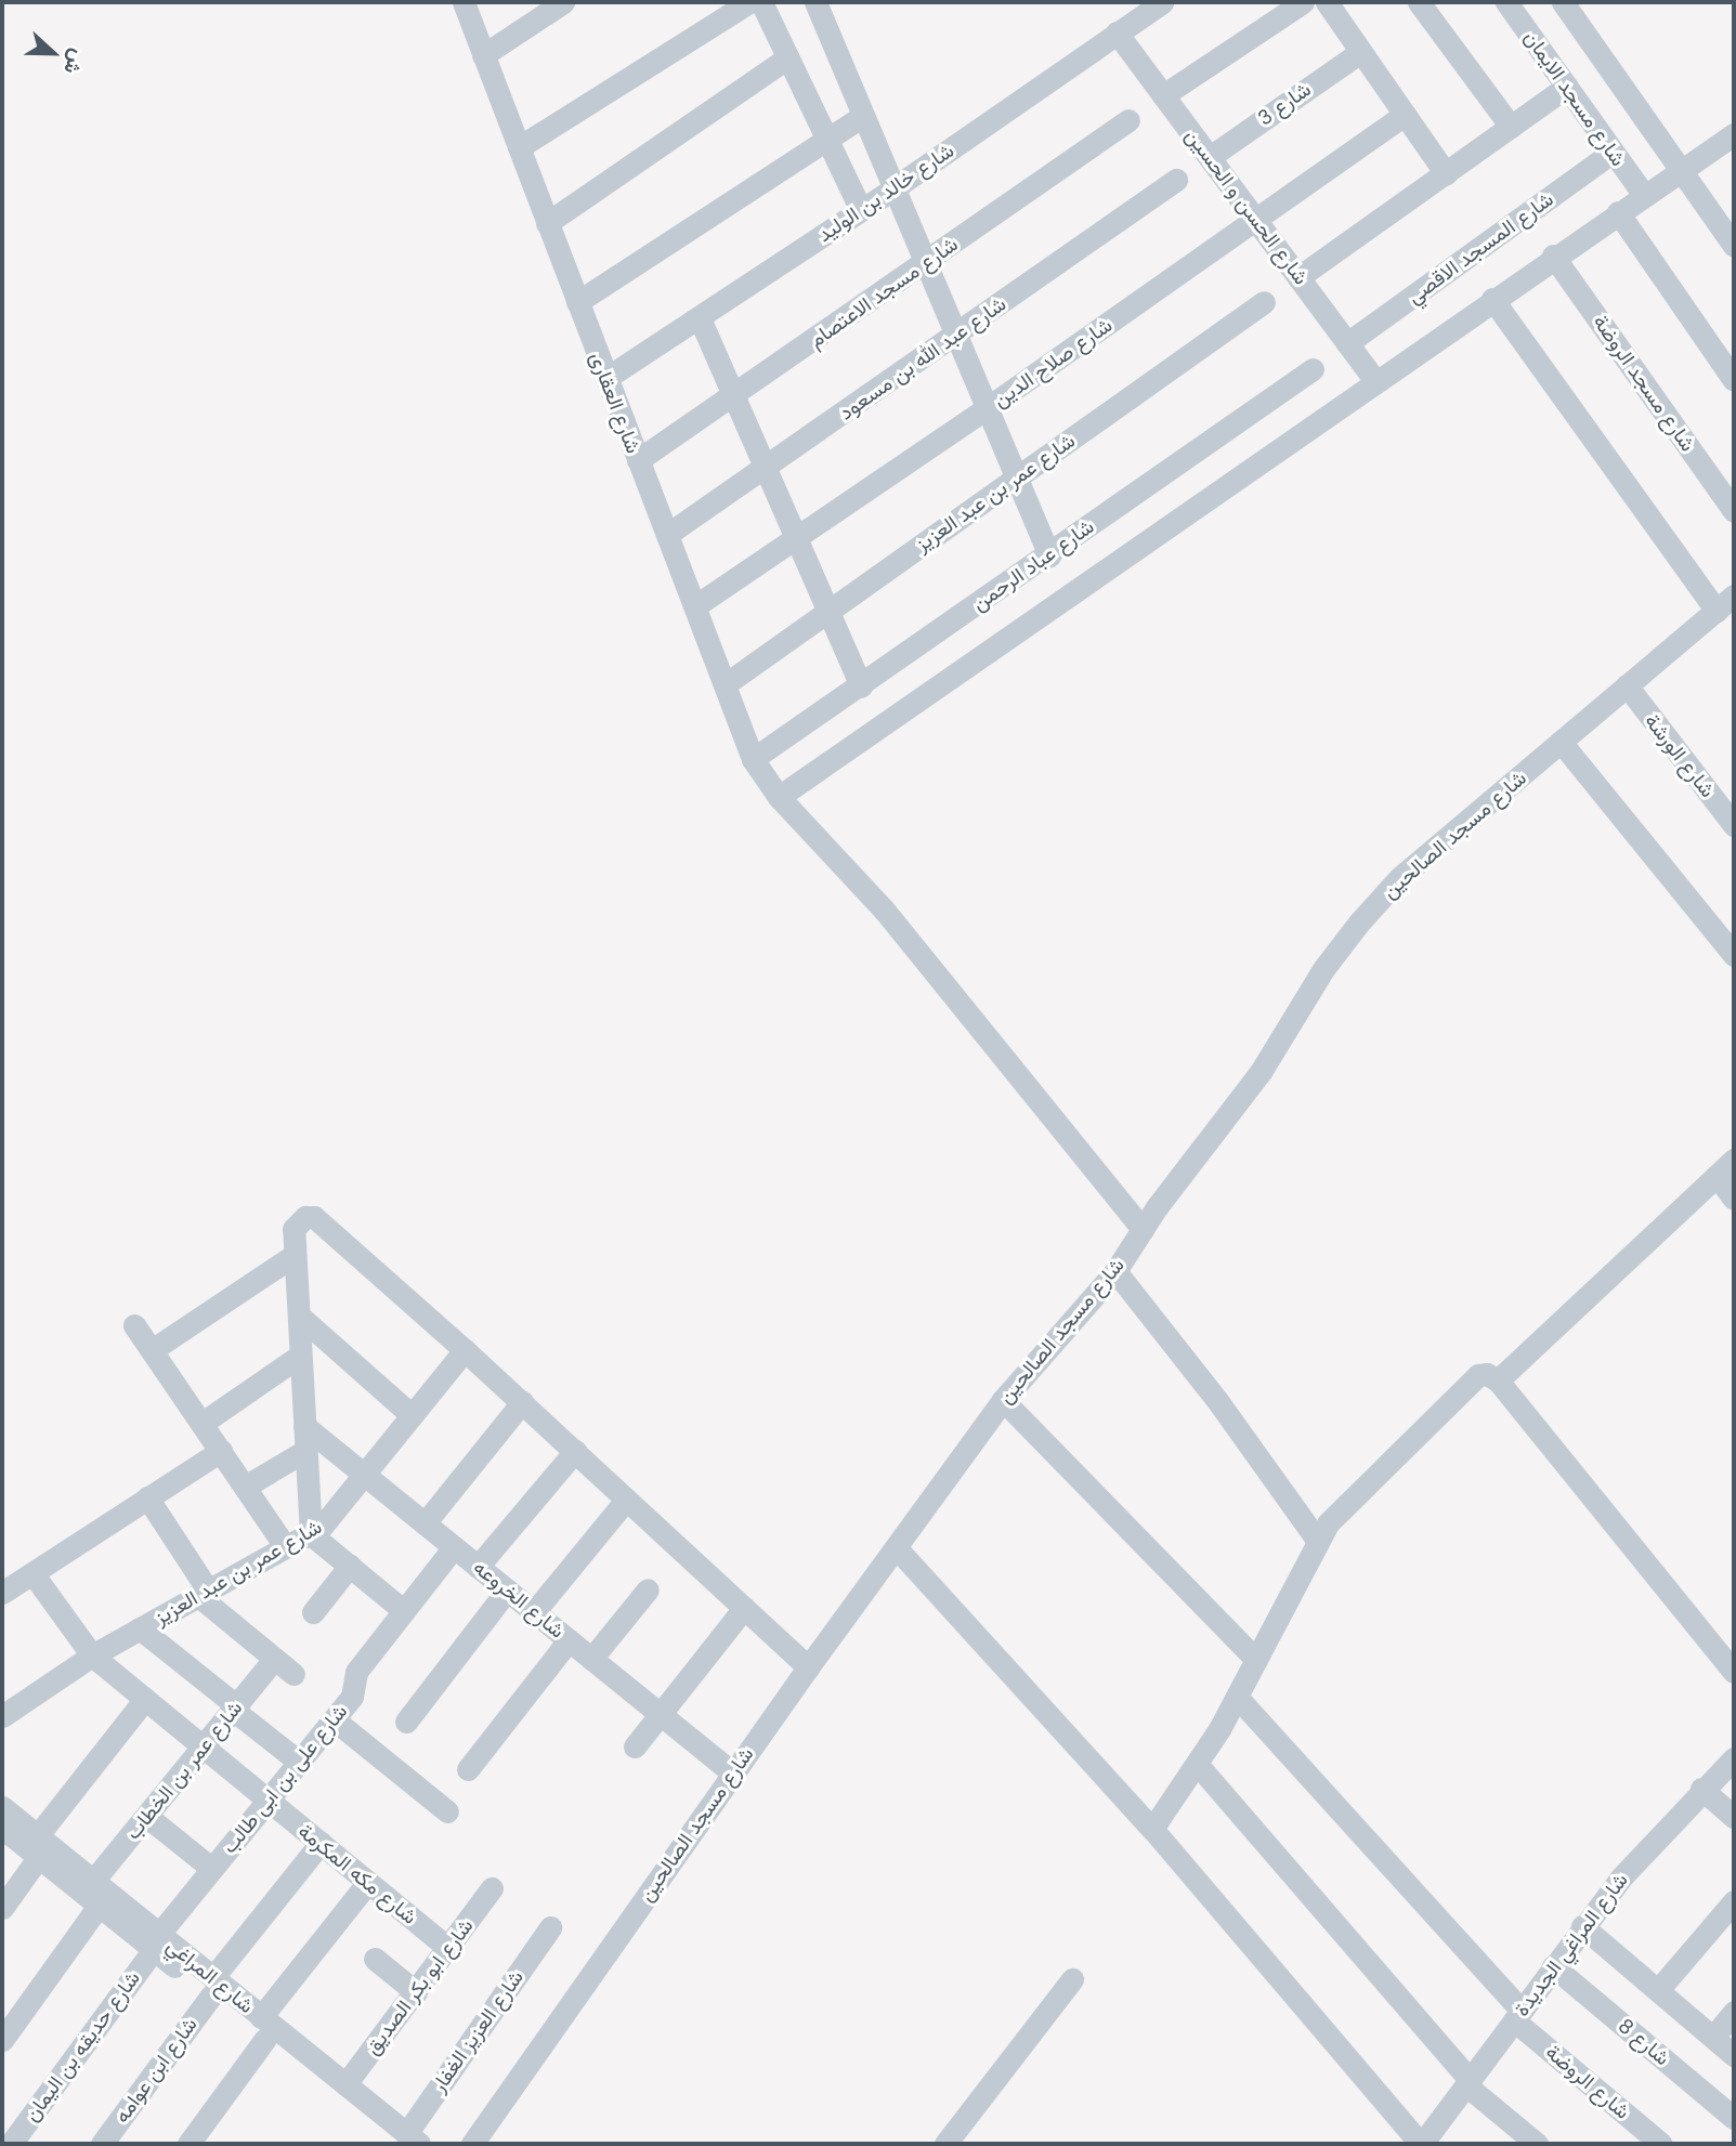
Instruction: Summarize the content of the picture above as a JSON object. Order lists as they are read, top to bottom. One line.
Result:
{"streets":{"street":["شارع مسجد الايمان","شارع 3","شارع خالد بن الوليد","شارع الحسن و الحسين","شارع المسجد الاقصي","شارع مسجد الاعتصام","شارع عبد الله بن مسعود","شارع صلاح الدين","شارع مسجد الروضة","شارع العقارى","شارع عمر بن عبد العزيز","شارع عباد الرحمن","شارع الورشة","شارع مسجد الصالحين","شارع الخروعه","شارع عمر بن الخطاب","شارع على بن ابى طالب","شارع مكه المكرمة","شارع المراغي الجديدة","شارع المراغي","شارع ابو بكر الصديق","شارع العزيز الغفار","شارع 8","شارع حديقه بن اليمان","شارع ابن عوامه","شارع الروضة"]},"crossings":[["شارع مسجد الايمان","شارع المسجد الاقصي"],["شارع 3","شارع الحسن و الحسين"],["شارع خالد بن الوليد","شارع الحسن و الحسين"],["شارع خالد بن الوليد","شارع العقارى"],["شارع الحسن و الحسين","شارع المسجد الاقصي"],["شارع الحسن و الحسين","شارع صلاح الدين"],["شارع مسجد الاعتصام","شارع العقارى"],["شارع عبد الله بن مسعود","شارع العقارى"],["شارع صلاح الدين","شارع العقارى"],["شارع العقارى","شارع عمر بن عبد العزيز"],["شارع العقارى","شارع عباد الرحمن"],["شارع العقارى","شارع مسجد الصالحين"],["شارع عمر بن عبد العزيز","شارع الخروعه"],["شارع عمر بن عبد العزيز","شارع مكه المكرمة"],["شارع الورشة","شارع مسجد الصالحين"],["شارع مسجد الصالحين","شارع الخروعه"],["شارع الخروعه","شارع على بن ابى طالب"],["شارع عمر بن الخطاب","شارع مكه المكرمة"],["شارع عمر بن الخطاب","شارع المراغي"],["شارع على بن ابى طالب","شارع مكه المكرمة"],["شارع على بن ابى طالب","شارع المراغي"],["شارع على بن ابى طالب","شارع حديقه بن اليمان"],["شارع مكه المكرمة","شارع ابو بكر الصديق"],["شارع مكه المكرمة","شارع ابن عوامه"],["شارع المراغي الجديدة","شارع 8"],["شارع المراغي الجديدة","شارع الروضة"],["شارع المراغي","شارع ابو بكر الصديق"],["شارع المراغي","شارع العزيز الغفار"],["شارع المراغي","شارع حديقه بن اليمان"],["شارع المراغي","شارع ابن عوامه"]],"north":"right"}
